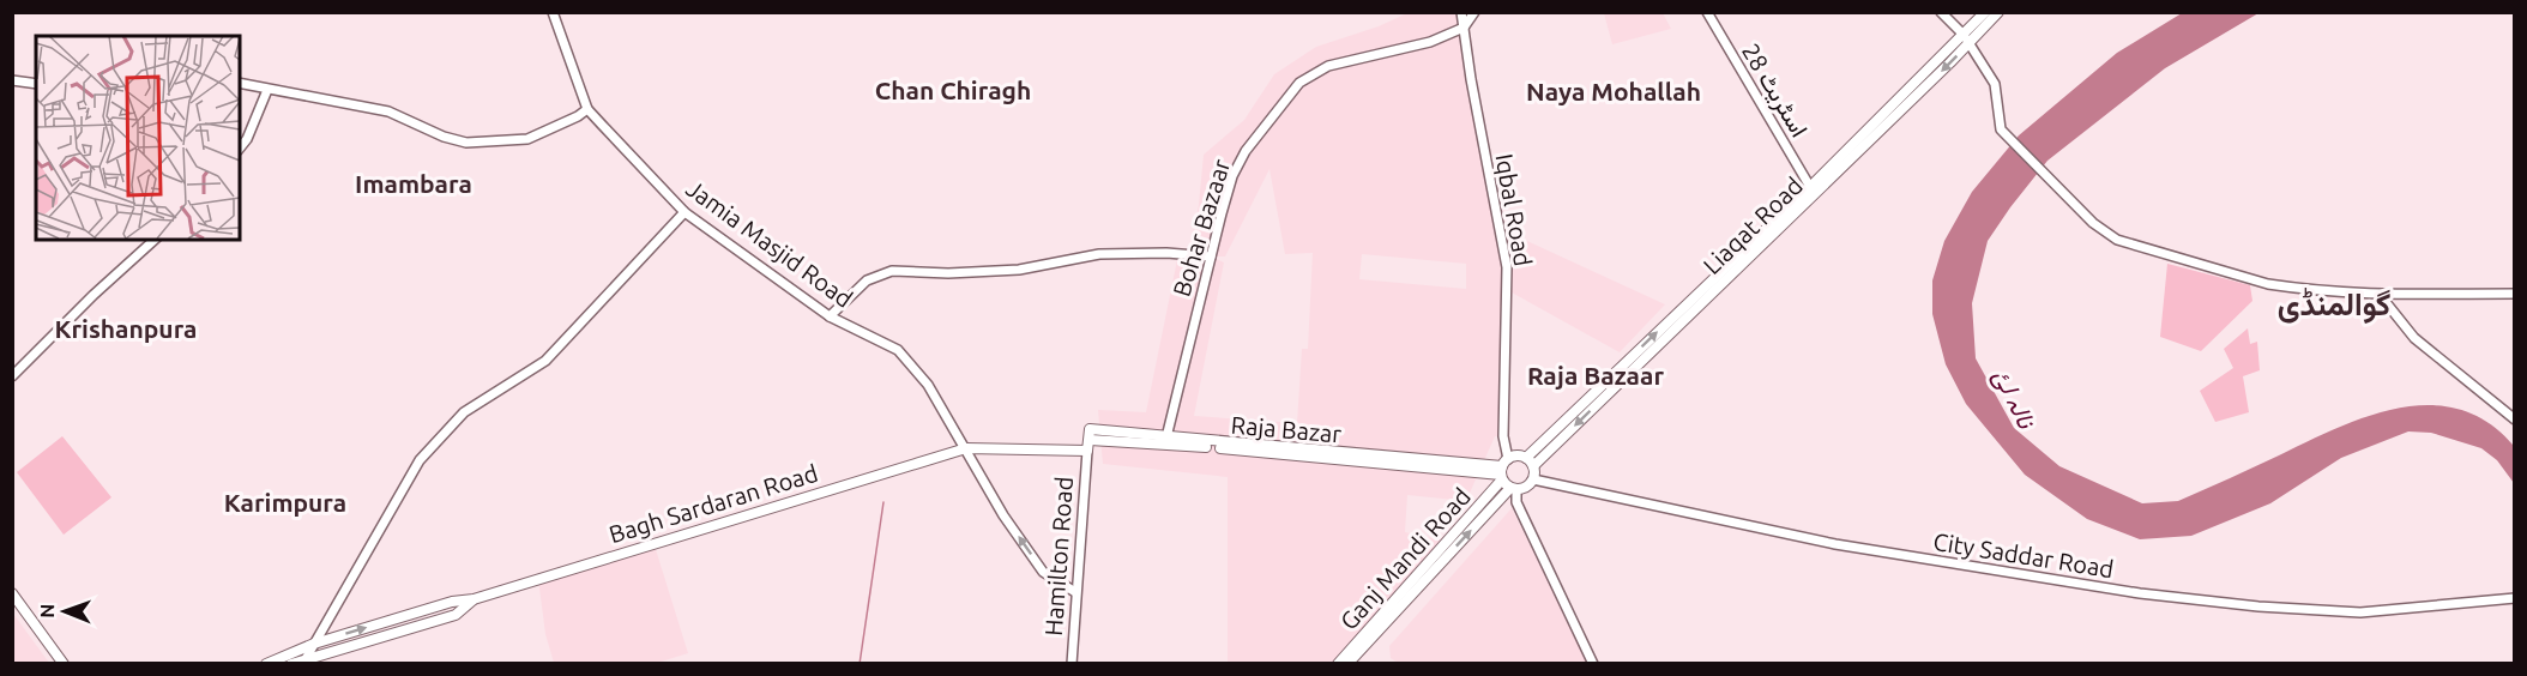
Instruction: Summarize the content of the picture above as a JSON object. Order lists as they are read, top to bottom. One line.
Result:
{"streets":{"main road":["Liaqat Road","Bagh Sardaran Road","Ganj Mandi Road"],"street":["اسٹریٹ 28","Iqbal Road","Bohar Bazaar","Jamia Masjid Road","City Saddar Road","Hamilton Road"]},"crossings":[["اسٹریٹ 28","Liaqat Road"],["Iqbal Road","Liaqat Road"],["Iqbal Road","Bohar Bazaar"],["Iqbal Road","City Saddar Road"],["Iqbal Road","Ganj Mandi Road"],["Liaqat Road","City Saddar Road"],["Liaqat Road","Ganj Mandi Road"],["Jamia Masjid Road","Bagh Sardaran Road"],["Jamia Masjid Road","Hamilton Road"],["Bagh Sardaran Road","Hamilton Road"],["City Saddar Road","Ganj Mandi Road"]],"districts":["Chan Chiragh","Naya Mohallah","Imambara","گوالمنڈی","Krishanpura","Raja Bazaar","Karimpura"],"water":["نالہ لئ"],"north":"left"}
